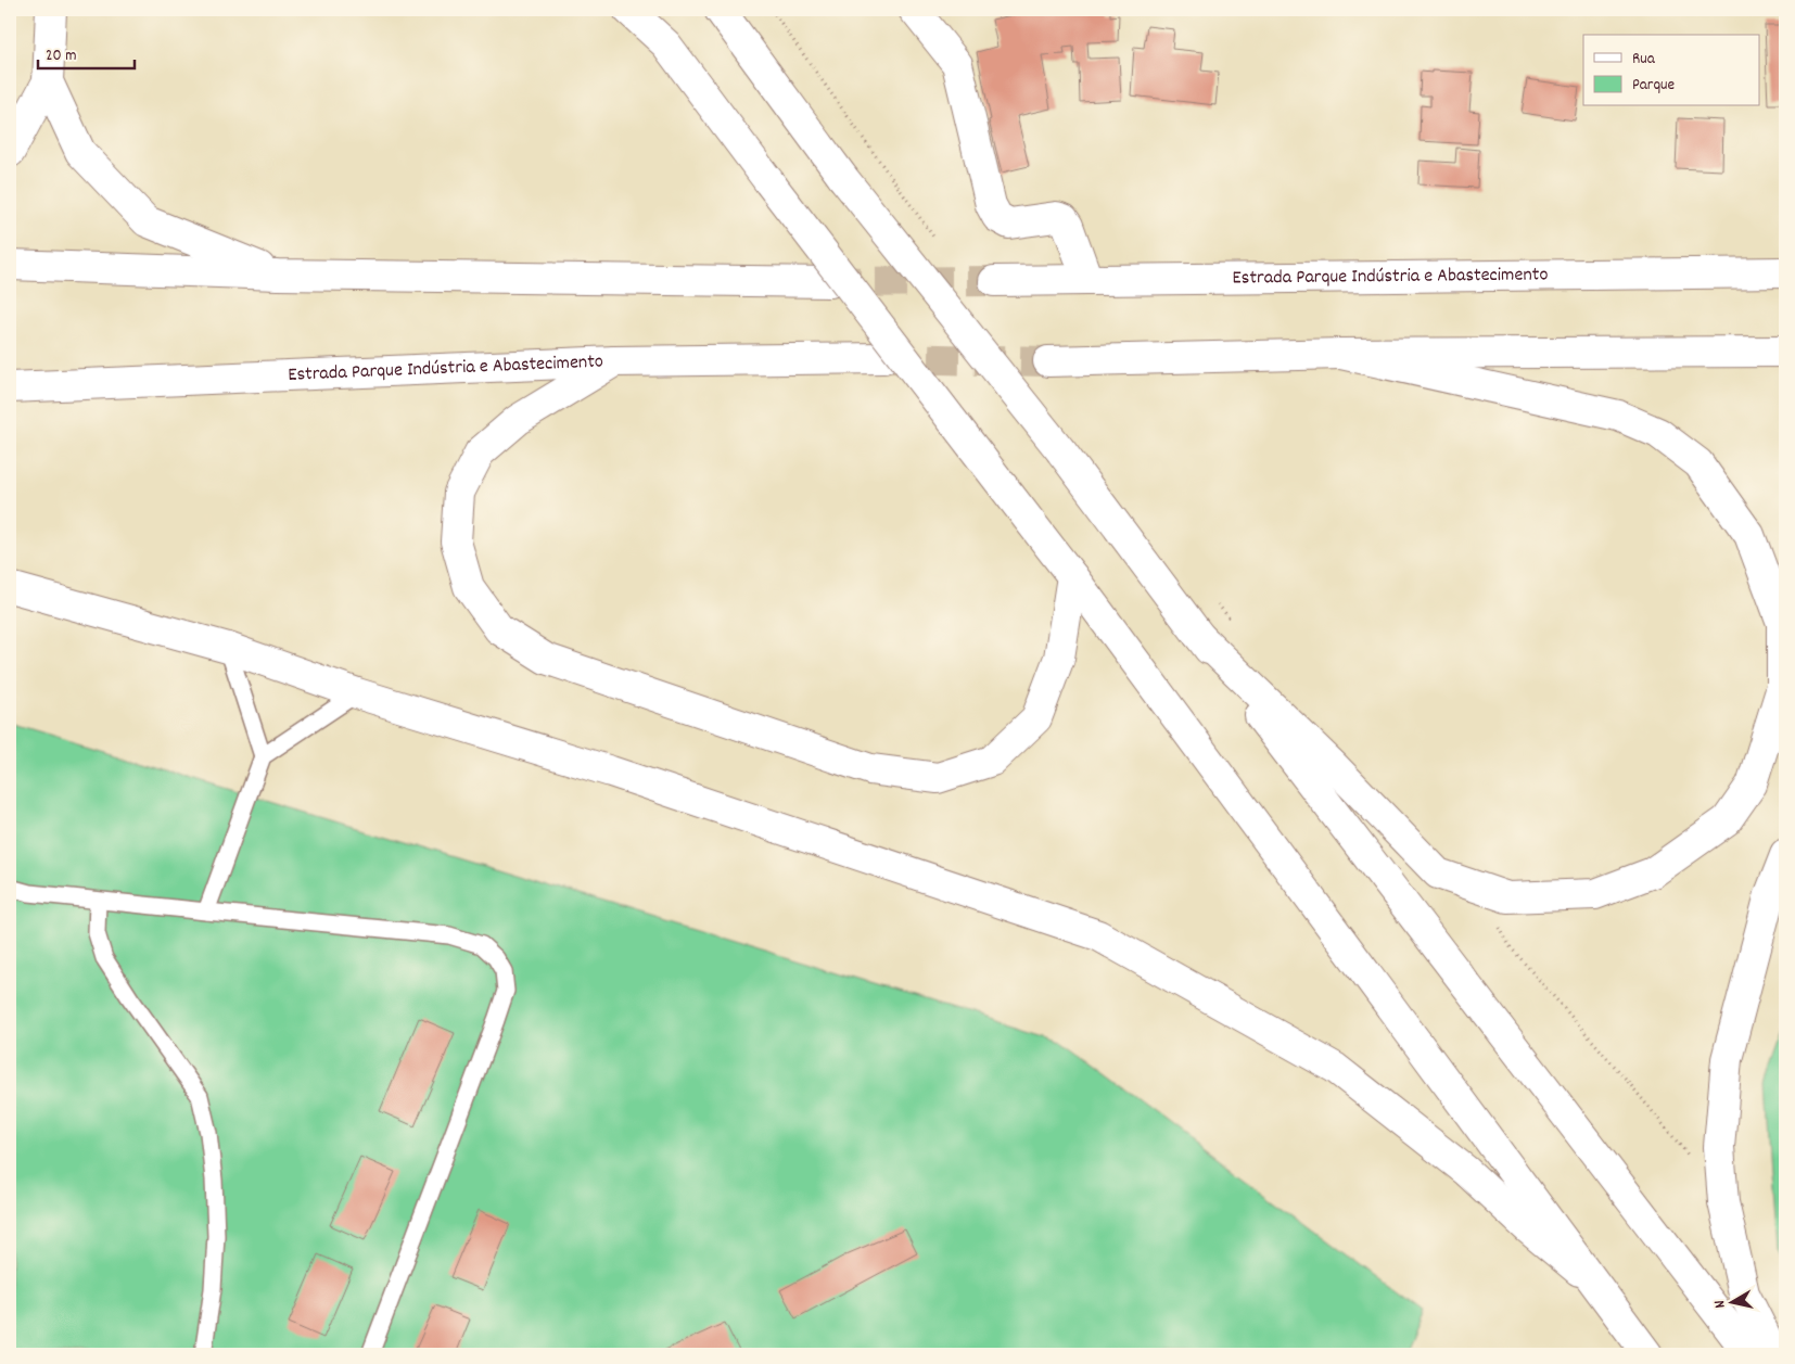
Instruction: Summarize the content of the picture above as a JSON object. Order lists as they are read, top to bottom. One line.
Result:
{"streets":{"main road":["Estrada Parque Indústria e Abastecimento"]},"legend":["Rua","Parque"],"scale_bar":"20 m","north":"left"}
